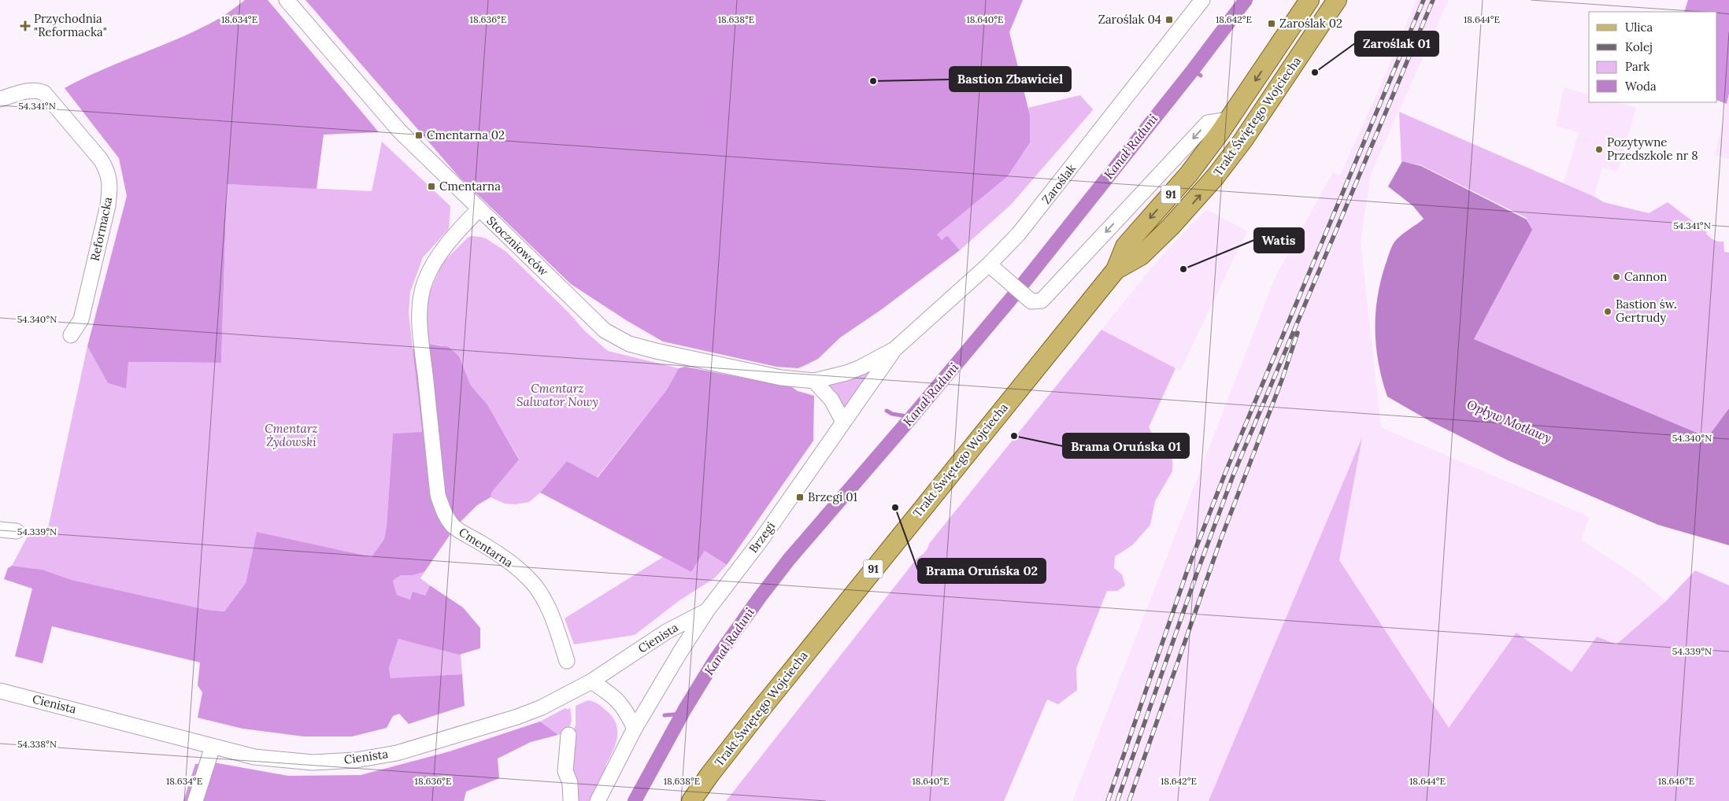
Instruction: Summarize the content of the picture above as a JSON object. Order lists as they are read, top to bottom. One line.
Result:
{"streets":{"main road":["Trakt Świętego Wojciecha","91"],"street":["Zaroślak","Reformacka","Stoczniowców","Brzegi","Cmentarna","Cienista"]},"crossings":[["Trakt Świętego Wojciecha","Zaroślak"],["Zaroślak","Stoczniowców"],["Zaroślak","Brzegi"],["Stoczniowców","Brzegi"],["Stoczniowców","Cmentarna"],["Brzegi","Cienista"]],"water":["Kanał Raduni","Opływ Motławy"],"parks":["Cmentarz Salwator Nowy","Cmentarz Żydowski"],"places":{"transit":["Zaroślak 04","Zaroślak 02","Cmentarna 02","Cmentarna","Brzegi 01"],"health":["Przychodnia \"Reformacka\""],"other":["Zaroślak 01","Bastion Zbawiciel","Pozytywne Przedszkole nr 8","Watis","Cannon","Bastion św. Gertrudy","Brama Oruńska 01","Brama Oruńska 02"]},"legend":["Ulica","Kolej","Park","Woda"],"coordinates":["18.634°E","18.636°E","18.638°E","18.640°E","18.642°E","18.644°E","54.341°N","54.340°N","54.339°N","54.338°N","18.646°E"]}
